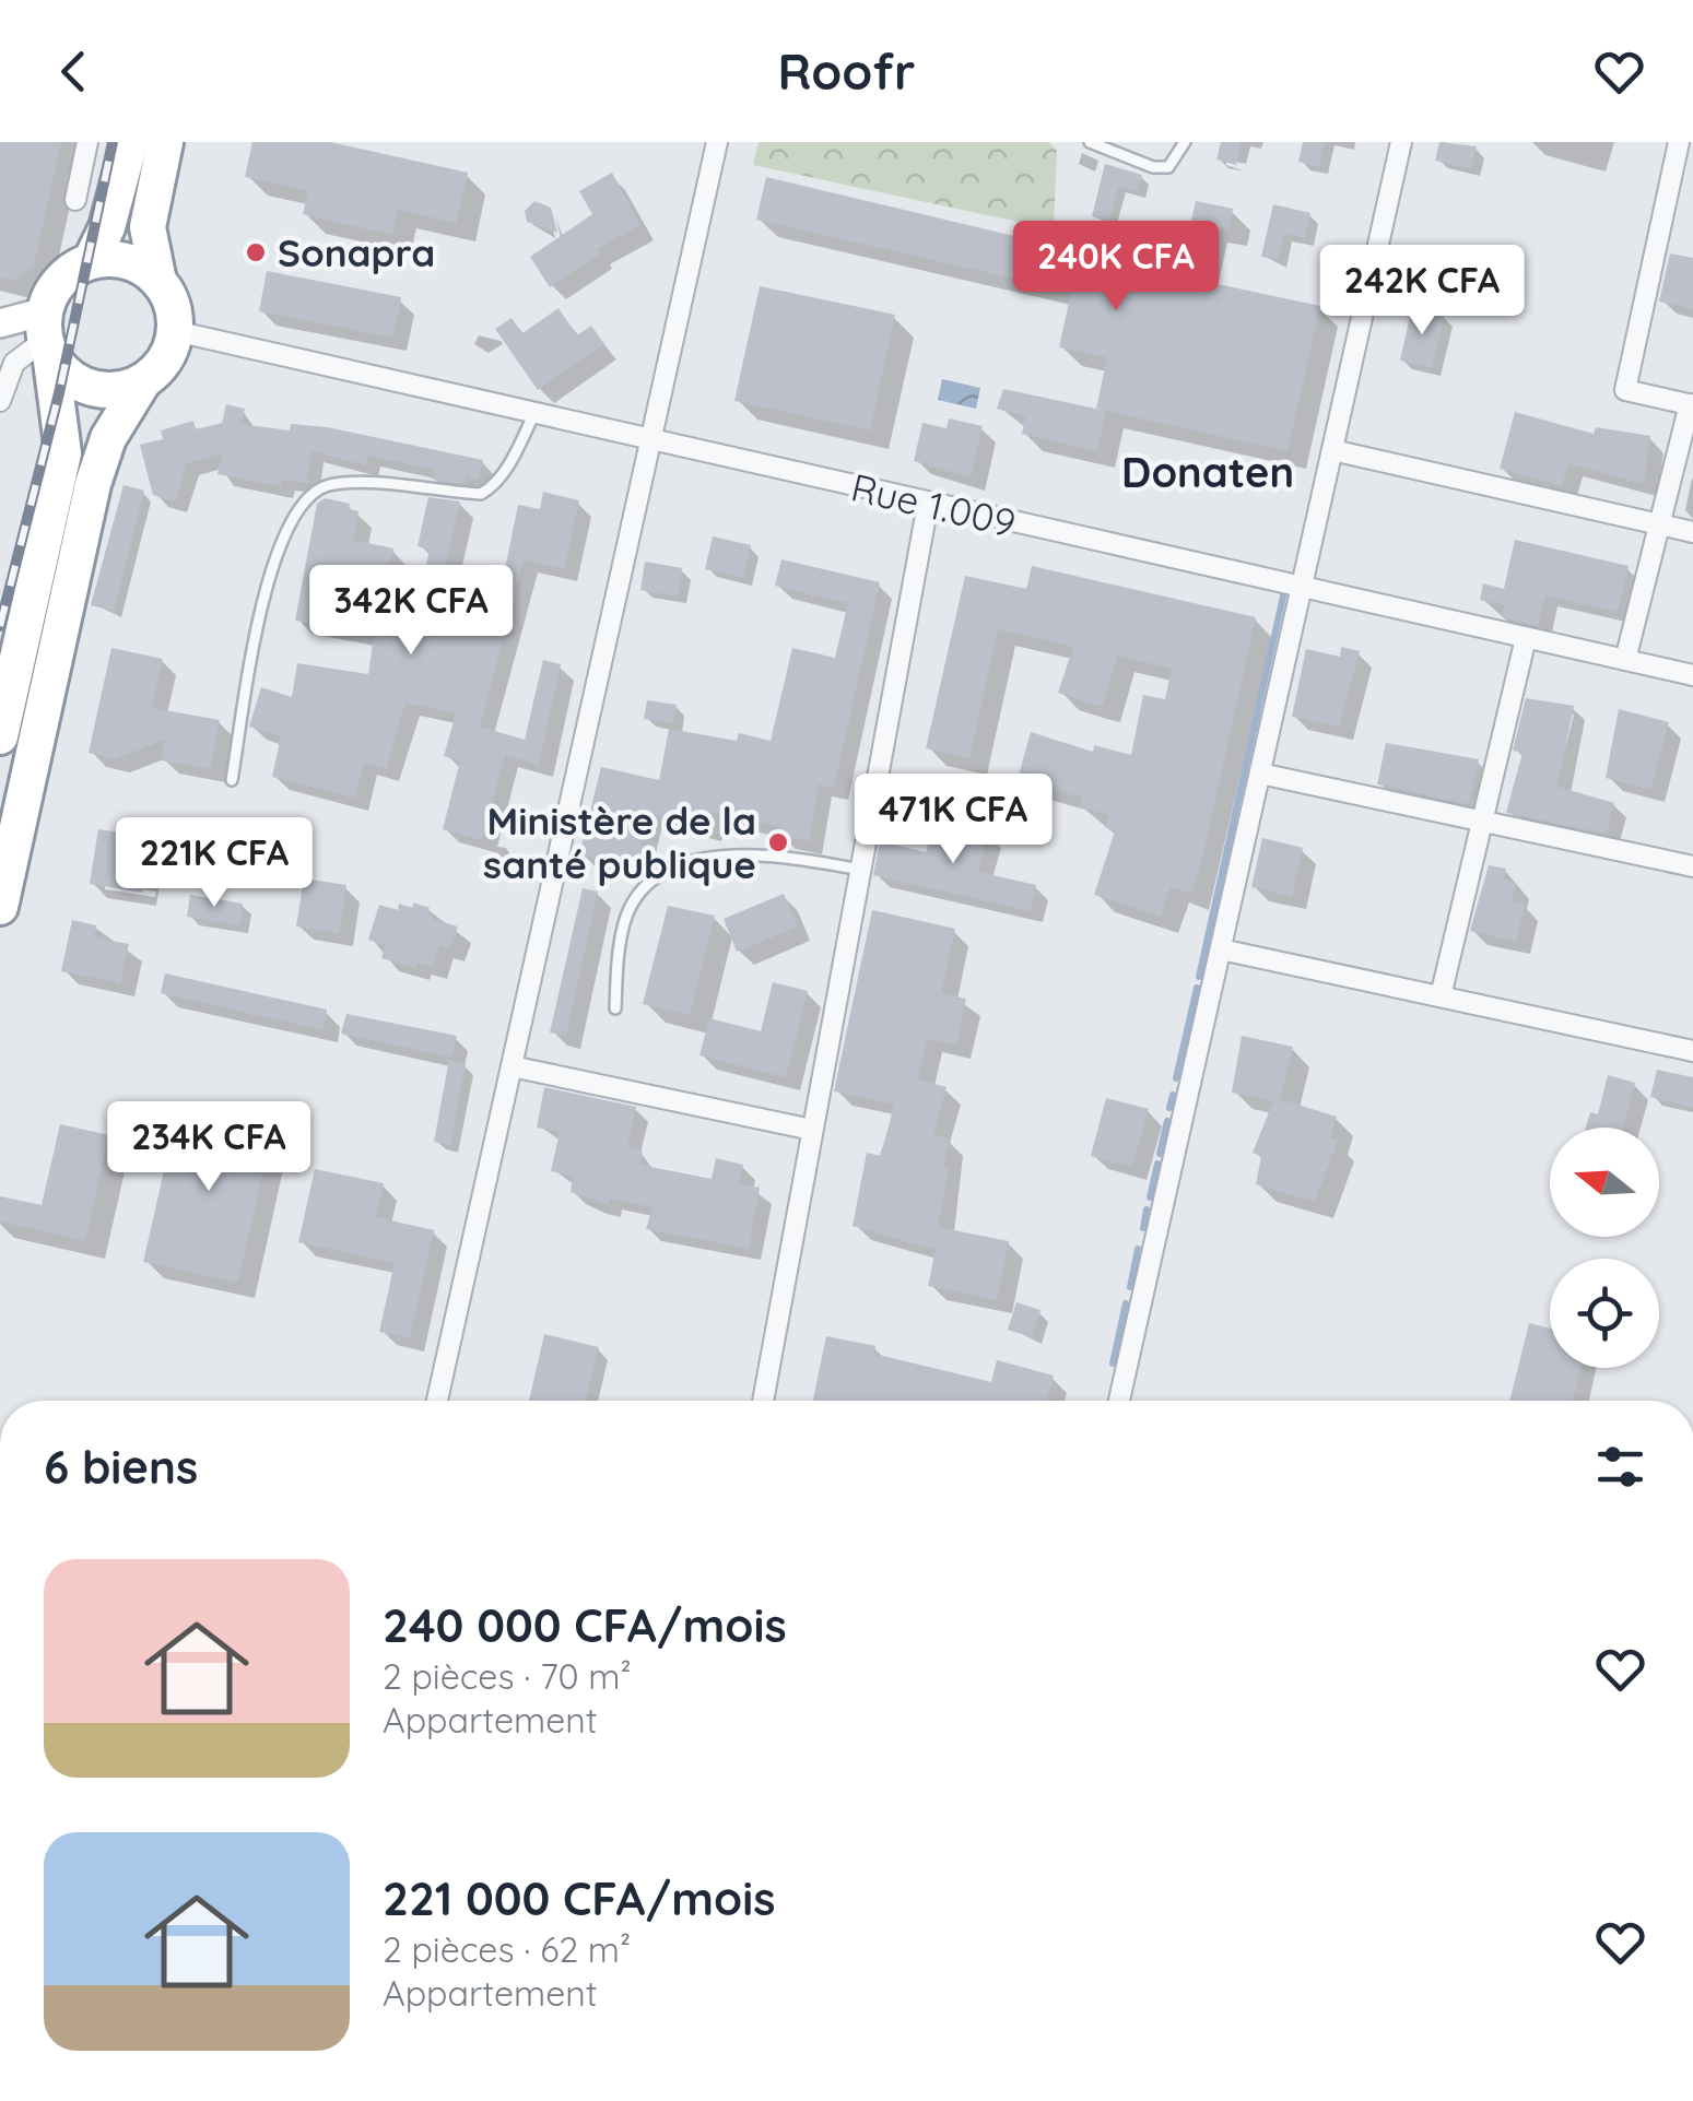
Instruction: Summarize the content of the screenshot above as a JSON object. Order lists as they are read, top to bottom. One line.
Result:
{"streets":{"street":["Rue 1.009"]},"districts":["Donaten"],"places":["Sonapra","Ministère de la santé publique"],"north":"left","page":{"header":"Roofr","price":["240K CFA","242K CFA","342K CFA","471K CFA","221K CFA","234K CFA"],"heading":"6 biens","list":[{"name":"240 000 CFA/mois","note":"2 pièces · 70 m² · Appartement"},{"name":"221 000 CFA/mois","note":"2 pièces · 62 m² · Appartement"}]}}
